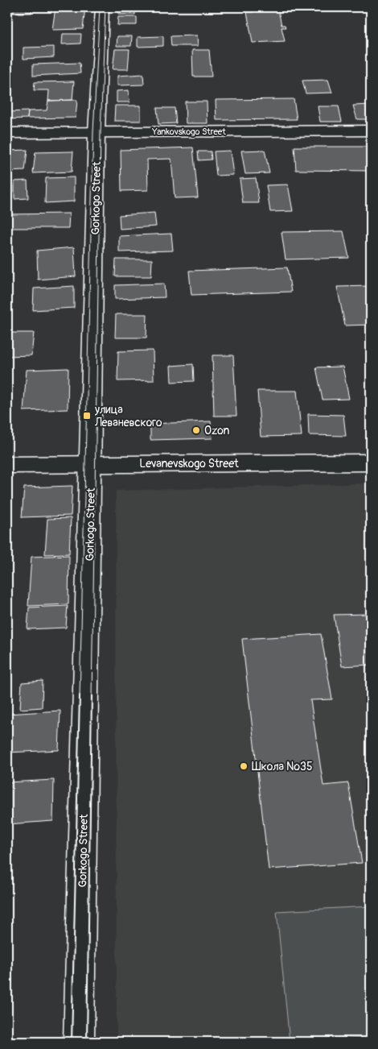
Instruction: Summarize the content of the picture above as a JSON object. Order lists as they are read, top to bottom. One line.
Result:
{"streets":{"street":["Yankovskogo Street","Gorkogo Street","Levanevskogo Street"]},"crossings":[["Yankovskogo Street","Gorkogo Street"],["Gorkogo Street","Levanevskogo Street"]],"places":{"transit":["улица Леваневского"],"other":["Ozon","Школа №35"]}}
